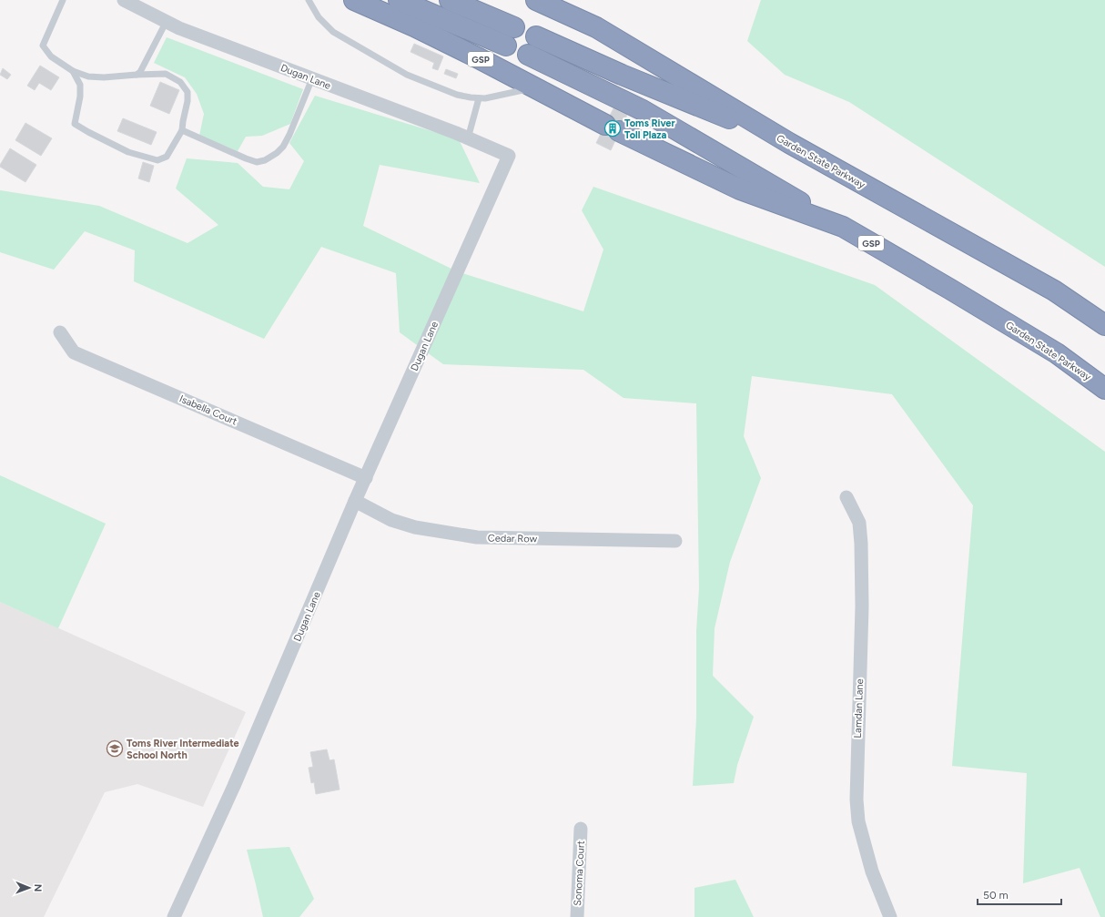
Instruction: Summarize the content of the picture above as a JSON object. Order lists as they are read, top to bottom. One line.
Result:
{"streets":{"highway":["GSP","Garden State Parkway"],"street":["Dugan Lane","Isabella Court","Cedar Row","Lamdan Lane","Sonoma Court"]},"crossings":[["Dugan Lane","Isabella Court"],["Dugan Lane","Cedar Row"]],"places":{"building":["Toms River Toll Plaza"],"school or university":["Toms River Intermediate School North"]},"scale_bar":"50 m","north":"right"}
